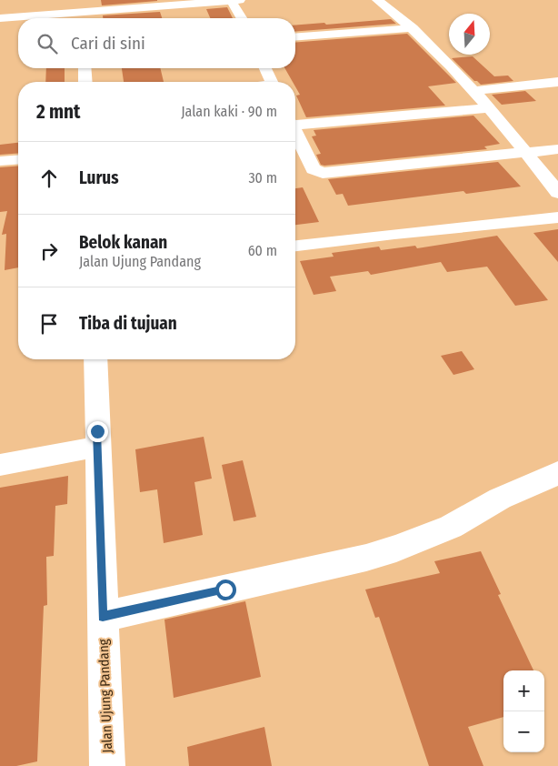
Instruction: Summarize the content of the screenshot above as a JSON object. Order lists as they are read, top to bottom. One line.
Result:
{"streets":{"street":["Jalan Ujung Pandang"]},"north":"top","page":{"search":"Cari di sini","heading":["2 mnt","Jalan kaki · 90 m"],"list":[["Lurus","30 m"],["Belok kanan","Jalan Ujung Pandang","60 m"],"Tiba di tujuan"],"map_buttons":["+","−"]}}
